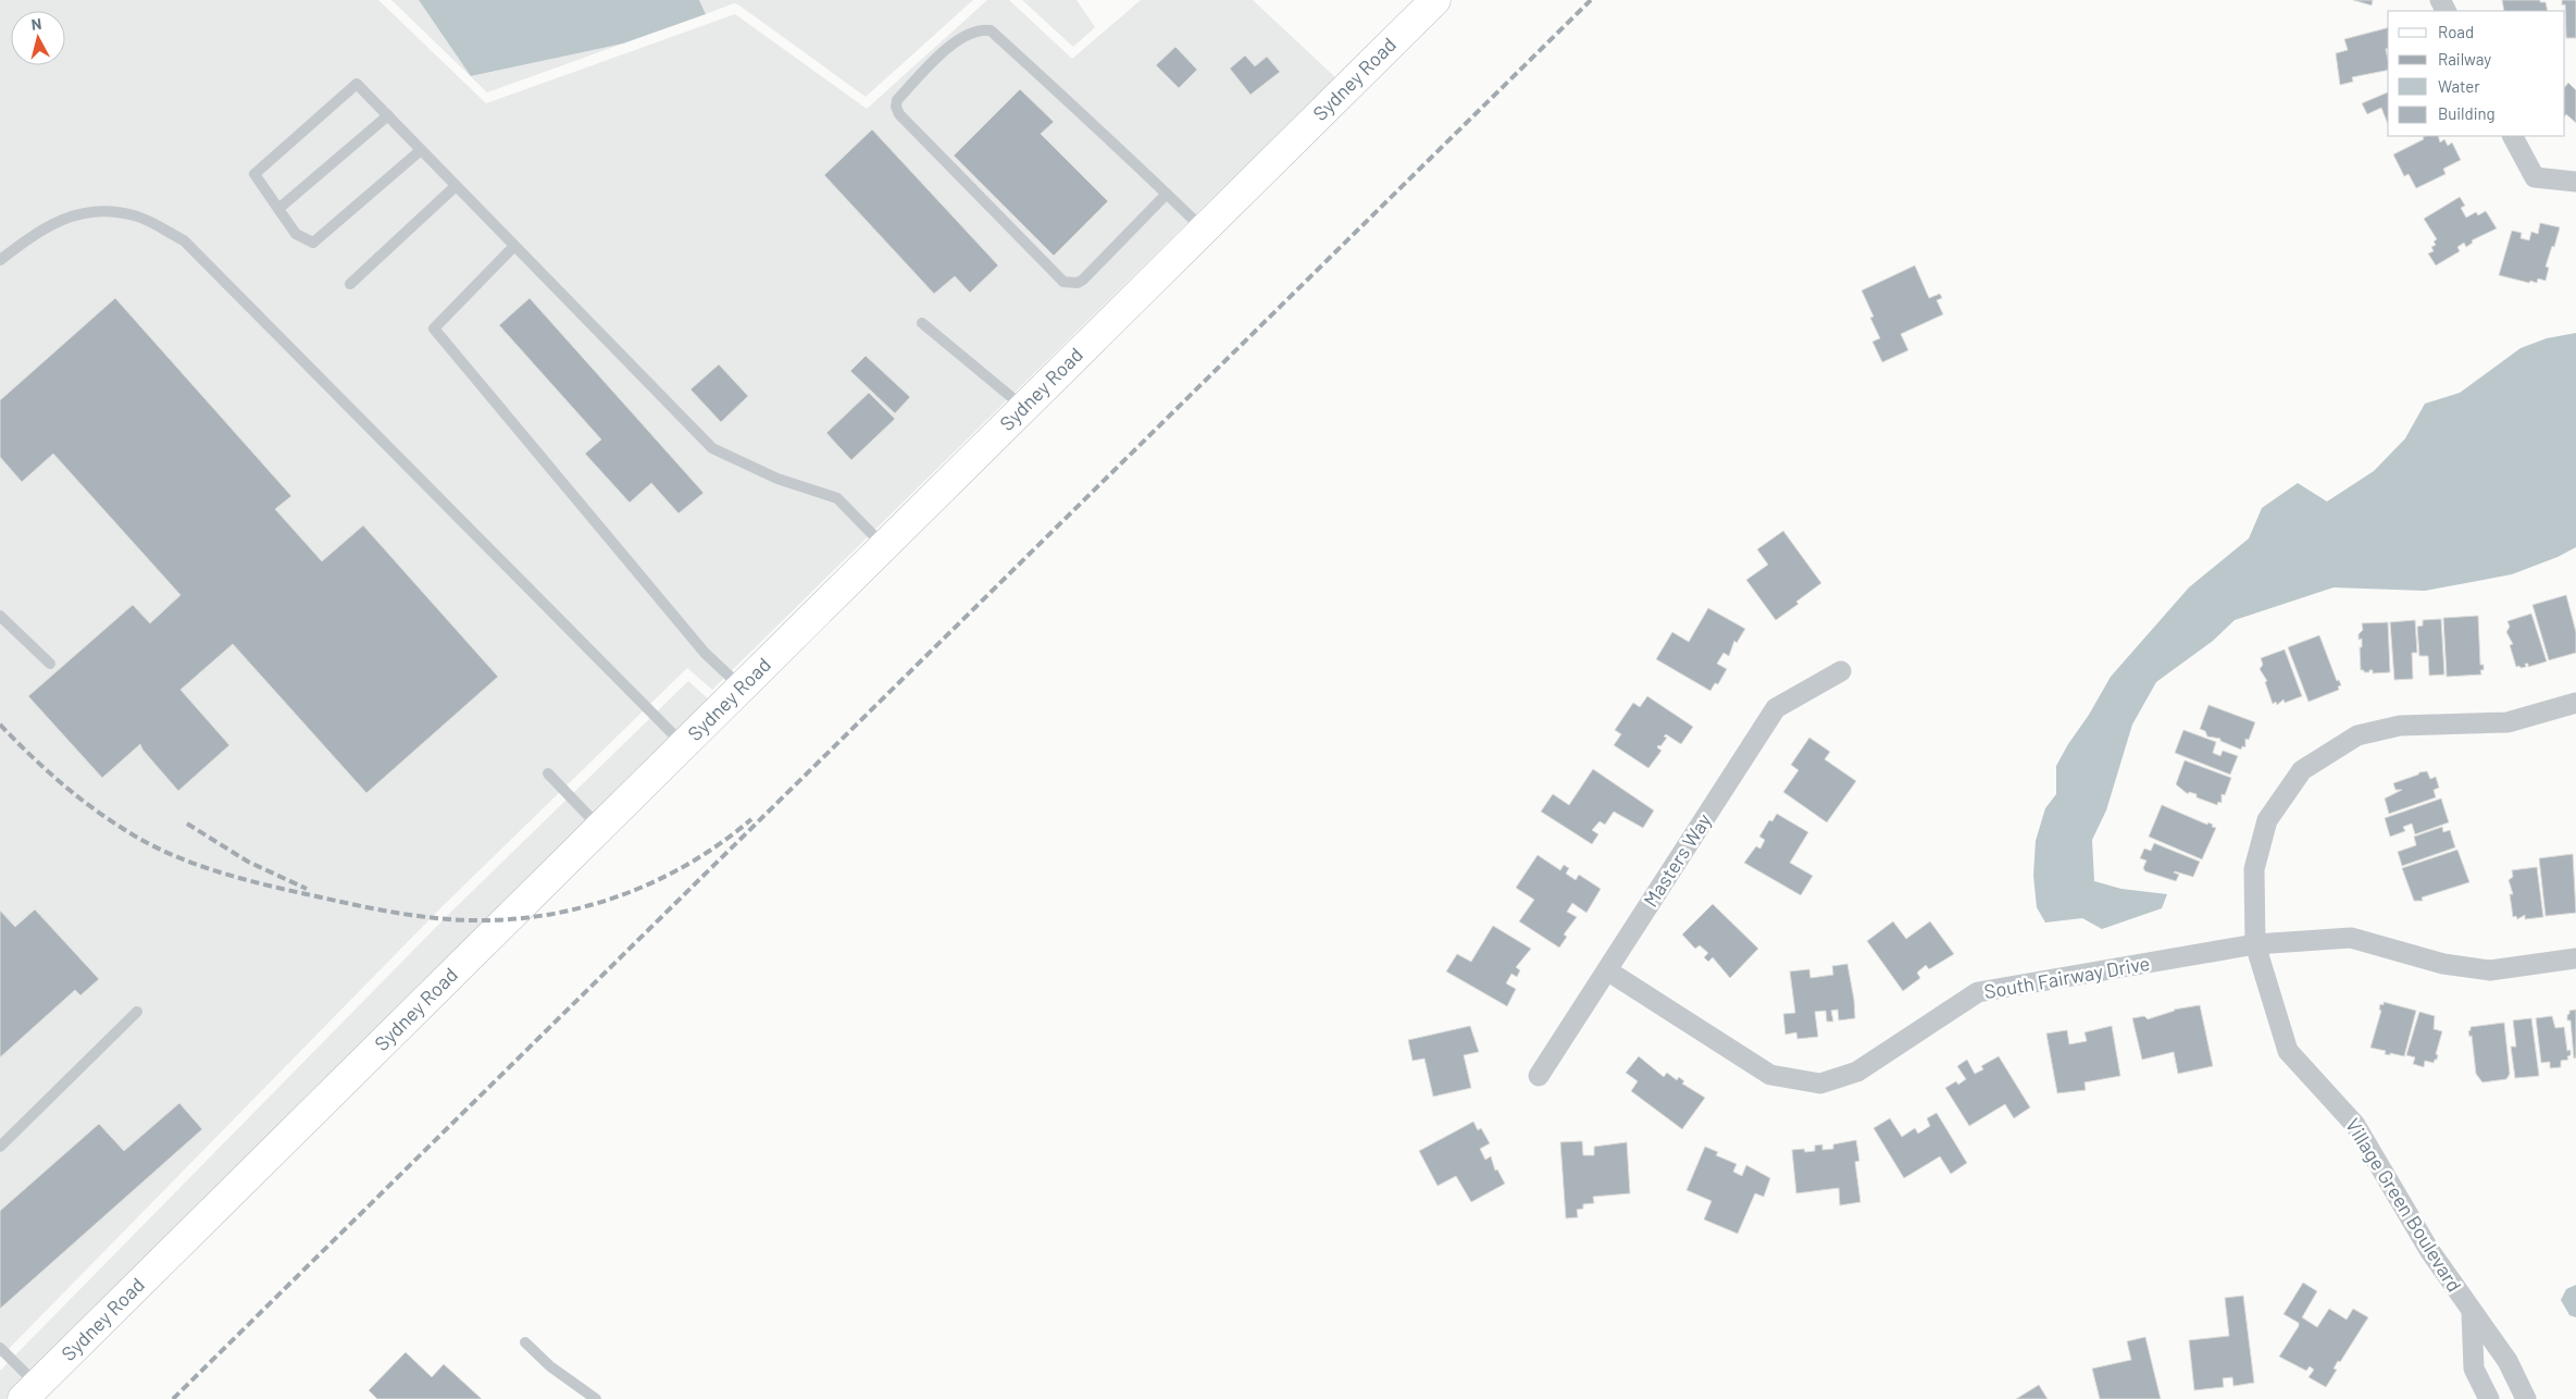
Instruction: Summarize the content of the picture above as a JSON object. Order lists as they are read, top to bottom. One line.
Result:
{"streets":{"street":["Sydney Road","Masters Way","South Fairway Drive","Village Green Boulevard"]},"crossings":[["Masters Way","South Fairway Drive"],["South Fairway Drive","Village Green Boulevard"]],"legend":["Road","Railway","Water","Building"],"north":"top"}
